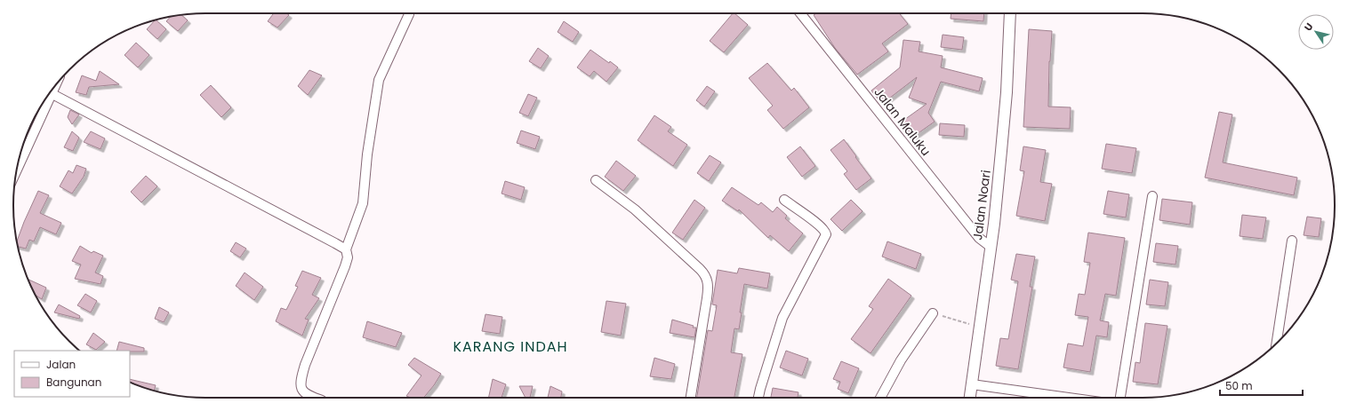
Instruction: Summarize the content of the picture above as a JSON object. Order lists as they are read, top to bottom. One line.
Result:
{"streets":{"street":["Jalan Maluku","Jalan Noari"]},"crossings":[["Jalan Maluku","Jalan Noari"]],"districts":["KARANG INDAH"],"legend":["Jalan","Bangunan"],"scale_bar":"50 m","north":"top left"}
